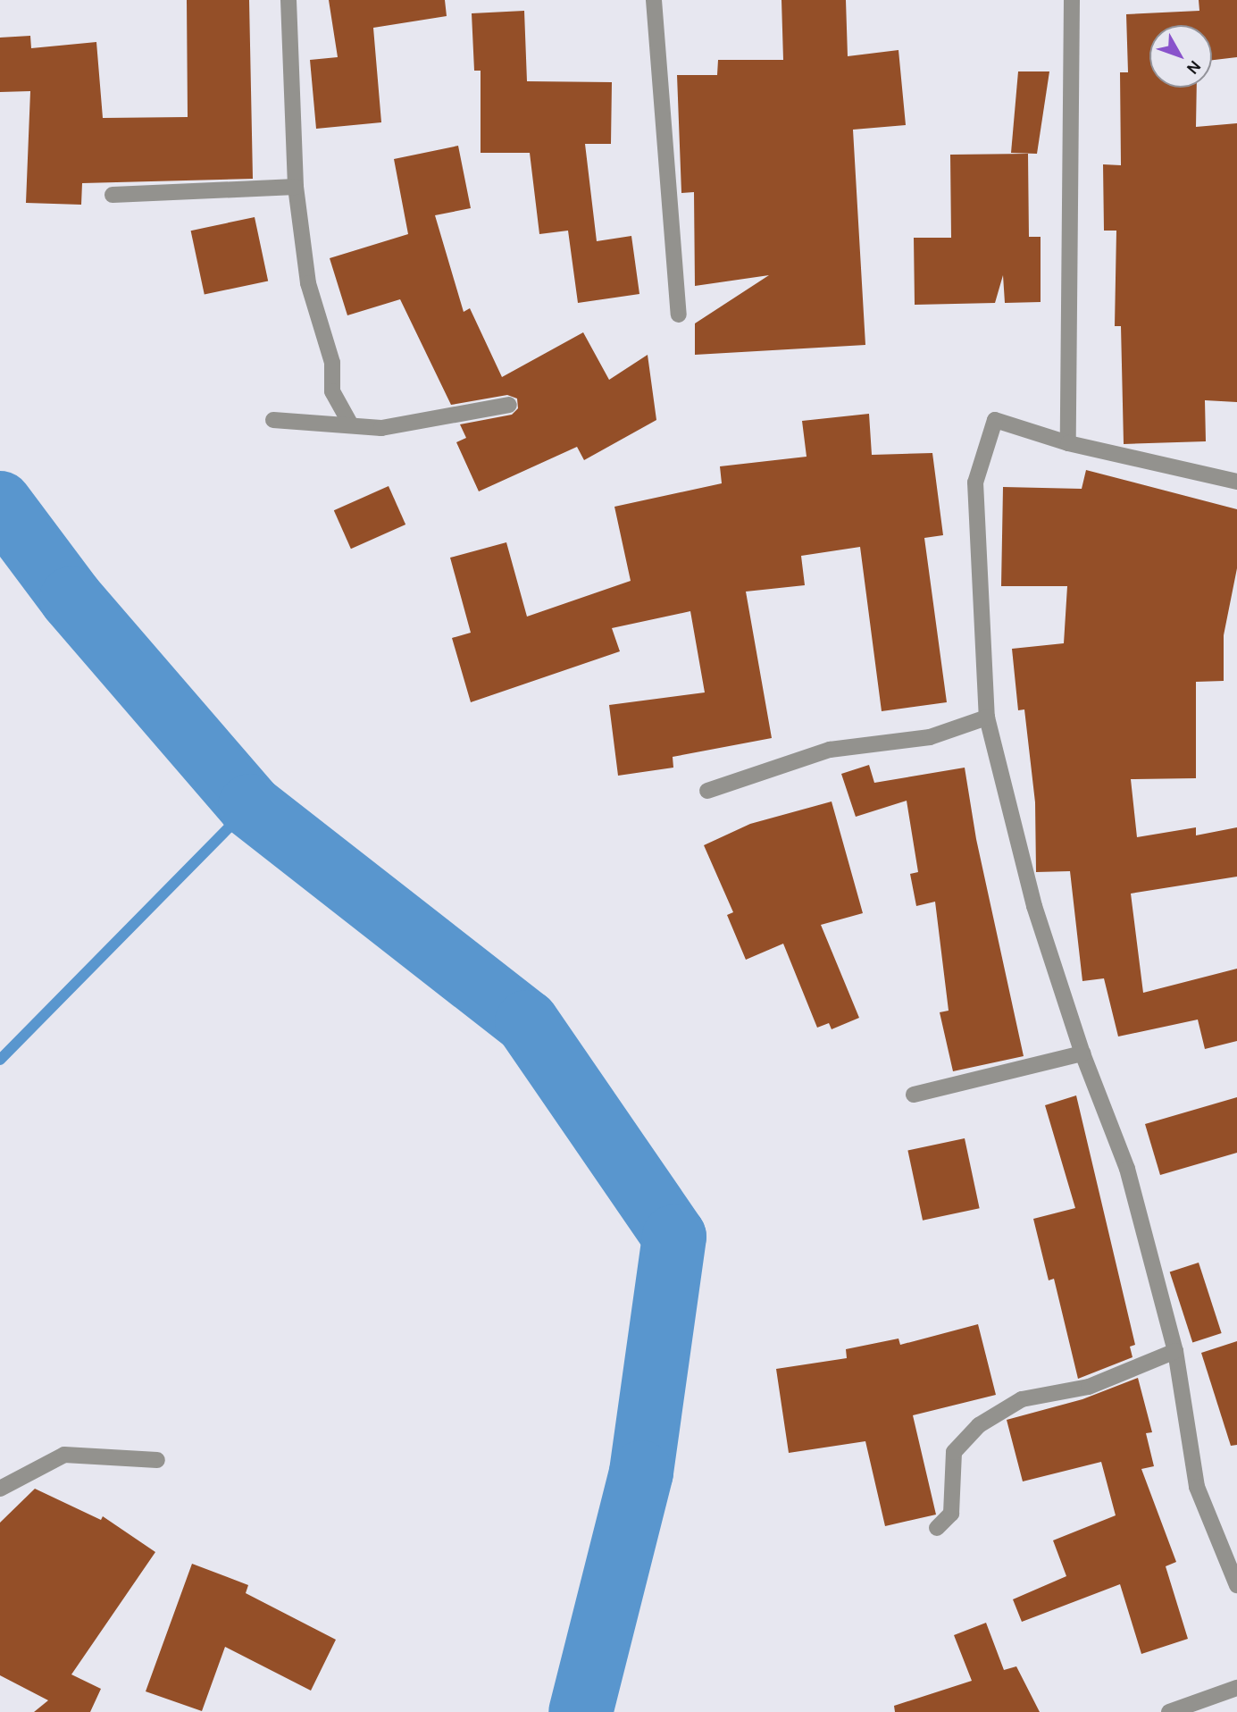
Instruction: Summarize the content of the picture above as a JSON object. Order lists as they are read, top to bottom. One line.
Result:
{"north":"bottom right"}
